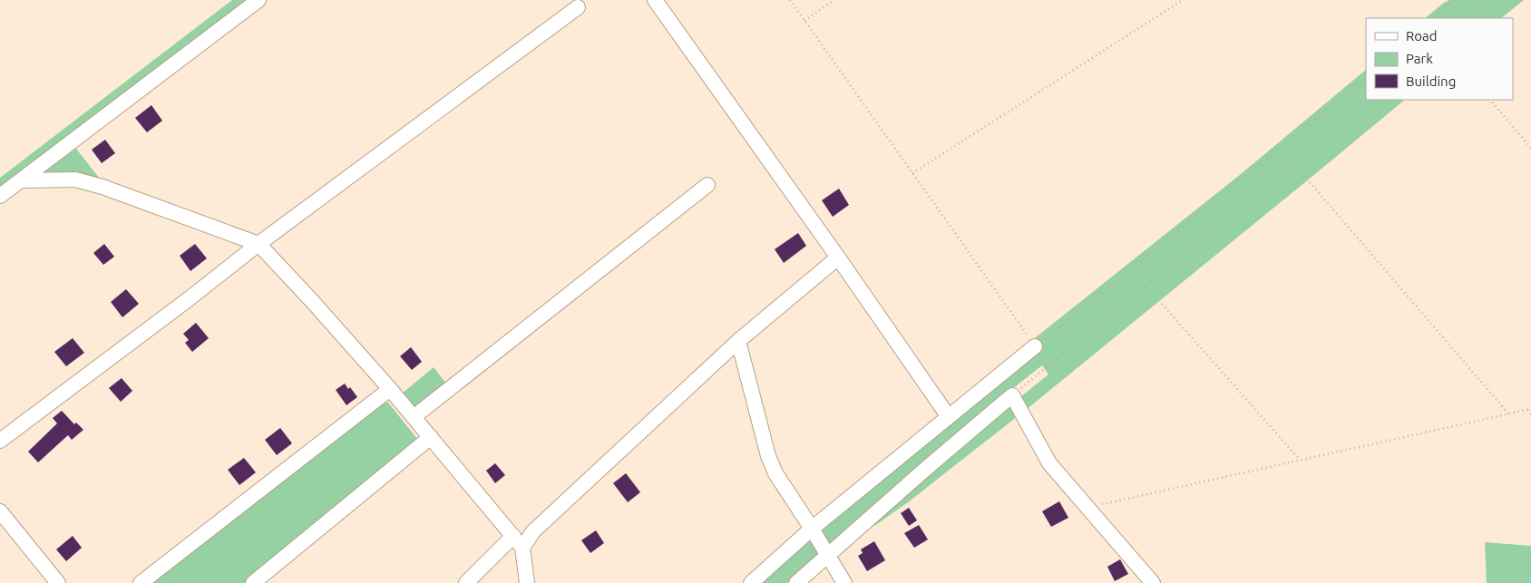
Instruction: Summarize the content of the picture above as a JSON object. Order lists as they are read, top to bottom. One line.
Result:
{"legend":["Road","Park","Building"]}
